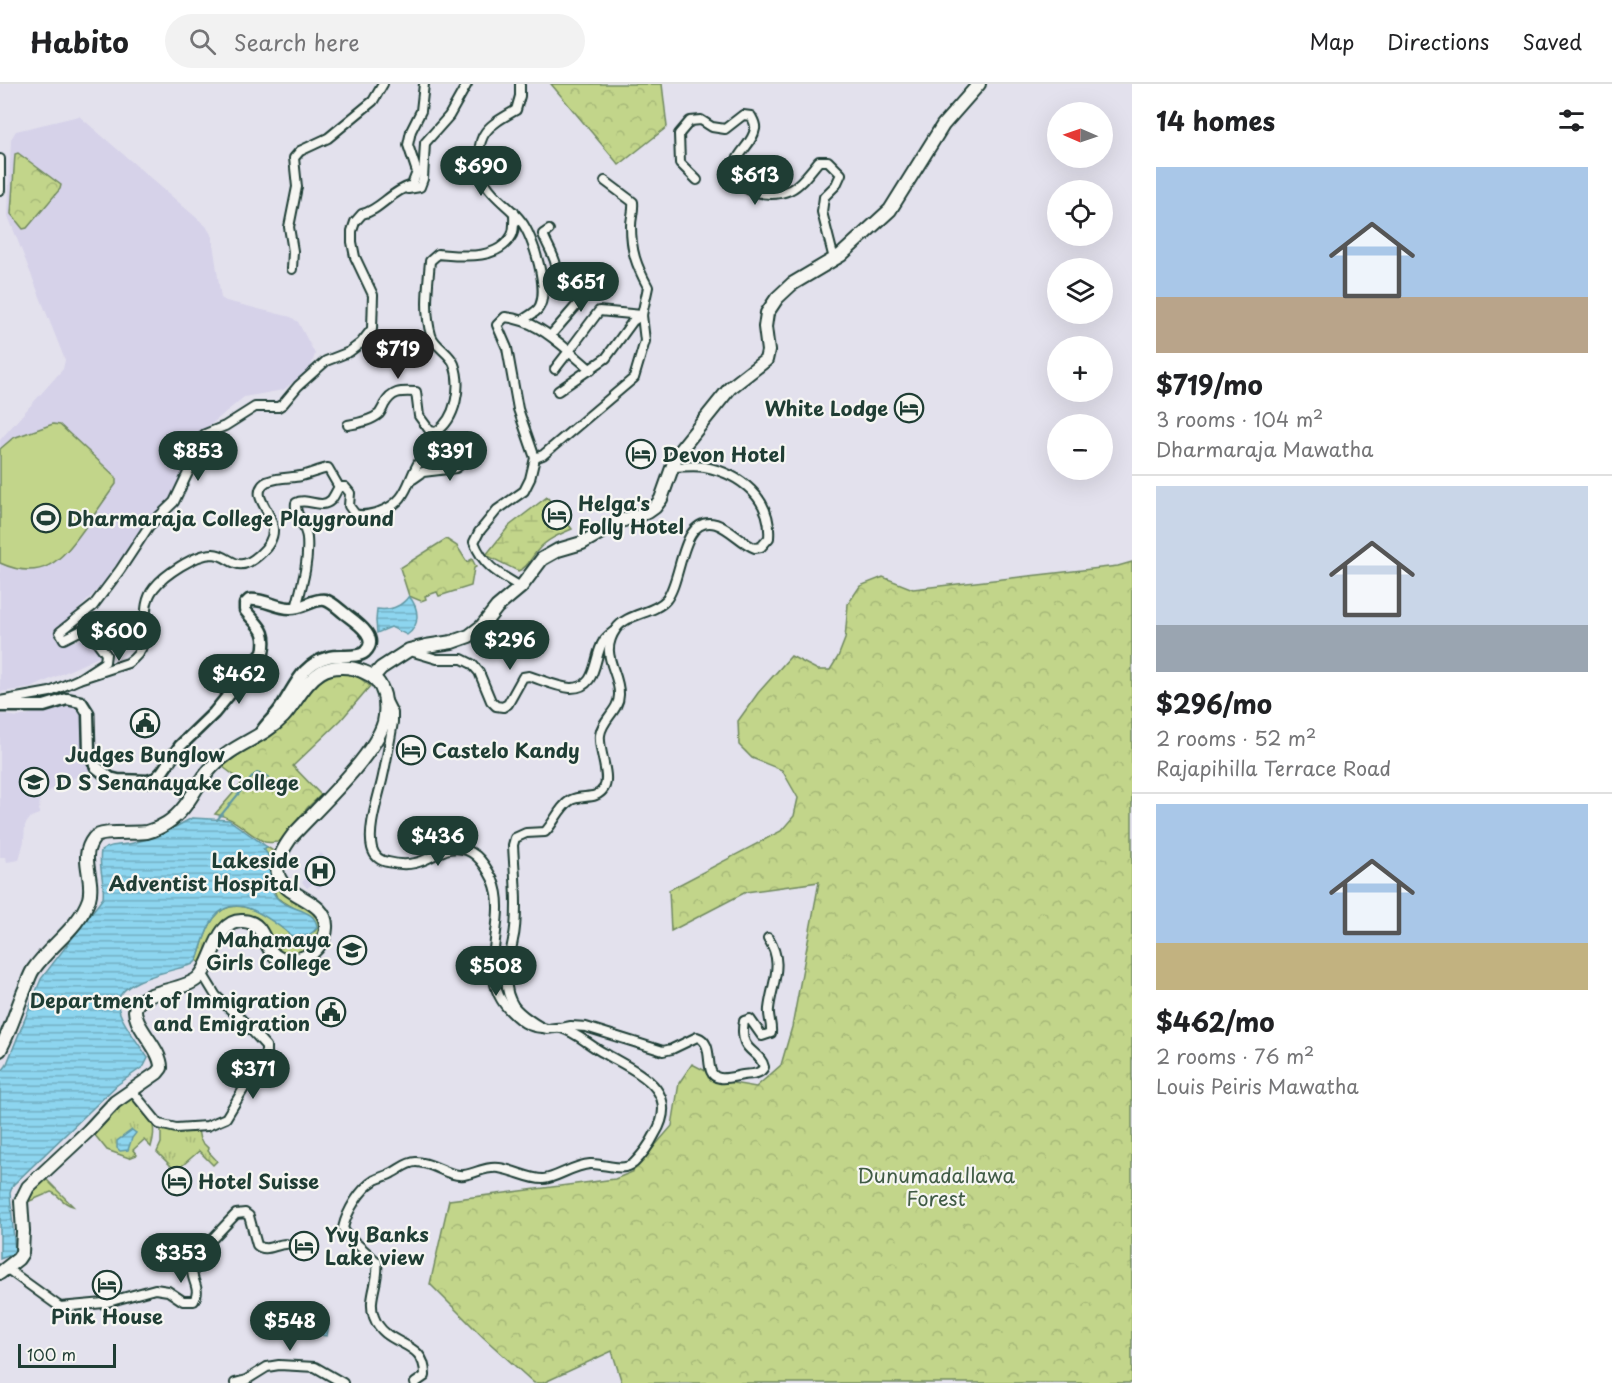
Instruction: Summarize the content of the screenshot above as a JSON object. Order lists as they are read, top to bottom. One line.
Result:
{"parks":["Dunumadallawa Forest"],"places":{"hotel":["White Lodge","Devon Hotel","Helga's Folly Hotel","Castelo Kandy","Hotel Suisse","Yvy Banks Lake view","Pink House"],"sports":["Dharmaraja College Playground"],"public building":["Judges Bunglow","Department of Immigration and Emigration"],"school or university":["D S Senanayake College","Mahamaya Girls College"],"hospital":["Lakeside Adventist Hospital"]},"scale_bar":"100 m","north":"left","page":{"header":"Habito","search":"Search here","nav":["Map","Directions","Saved"],"heading":"14 homes","map_buttons":["+","−"],"price":["$690","$613","$651","$719","$853","$391","$600","$296","$462","$436","$508","$371","$353","$548"],"list":[{"name":"$719/mo","note":"3 rooms · 104 m² · Dharmaraja Mawatha"},{"name":"$296/mo","note":"2 rooms · 52 m² · Rajapihilla Terrace Road"},{"name":"$462/mo","note":"2 rooms · 76 m² · Louis Peiris Mawatha"}],"scale":"100 m"}}
